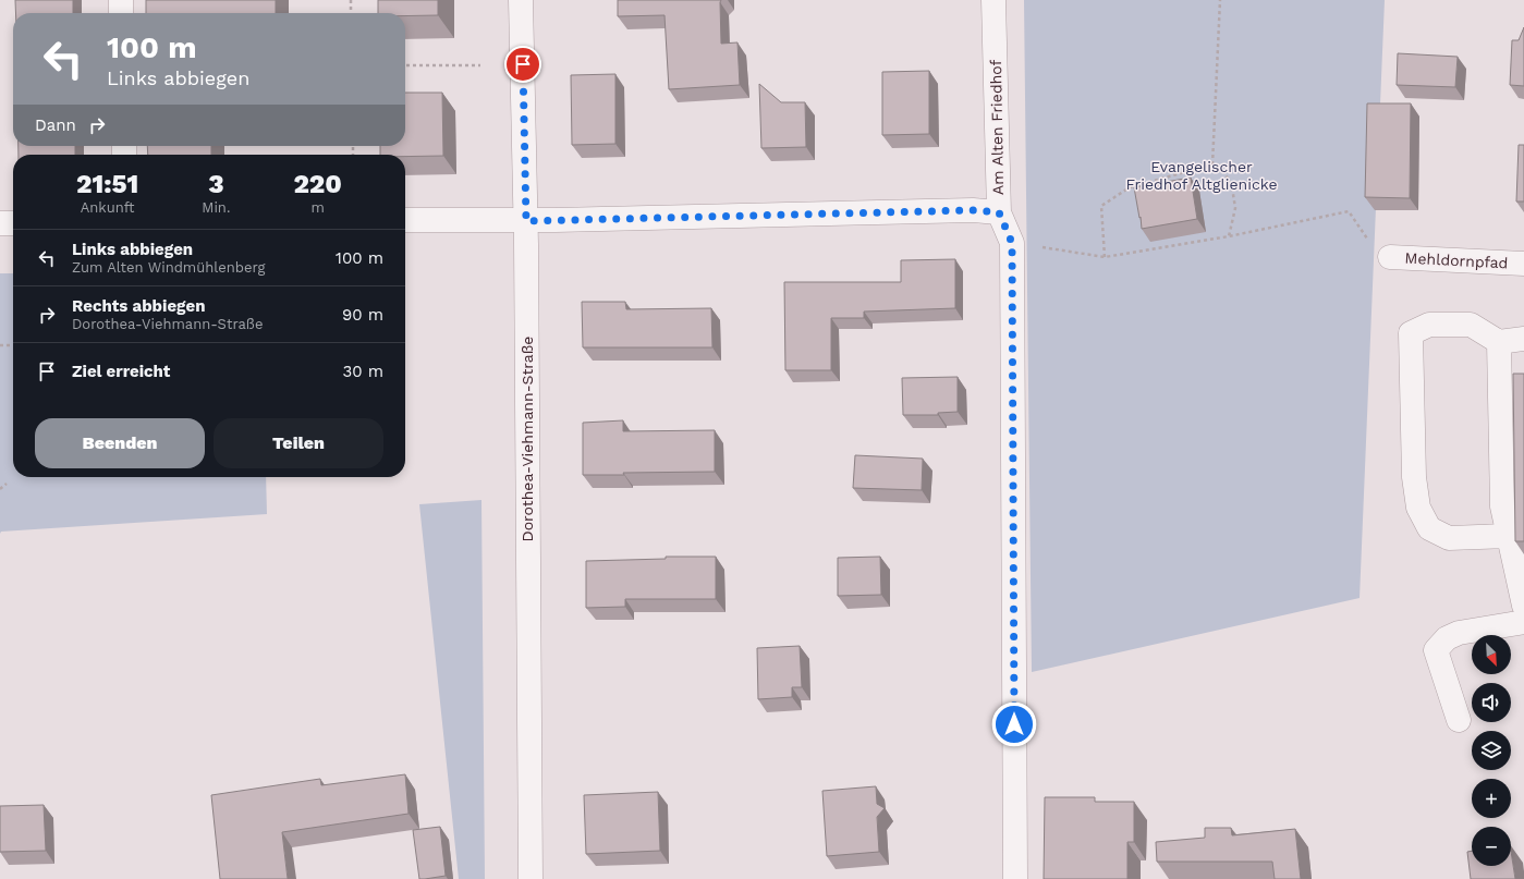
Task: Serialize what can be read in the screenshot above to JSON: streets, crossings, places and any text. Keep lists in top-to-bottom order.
{
  "streets": {
    "street": ["Am Alten Friedhof", "Mehldornpfad", "Dorothea-Viehmann-Straße"]
  },
  "parks": ["Evangelischer Friedhof Altglienicke"],
  "north": "bottom right",
  "page": {
    "turn": ["100 m", "Links abbiegen"],
    "then": "Dann",
    "eta": [
      "21:51",
      "Ankunft",
      "3",
      "Min.",
      "220",
      "m"
    ],
    "list": [
      {
        "name": "Links abbiegen",
        "note": "Zum Alten Windmühlenberg",
        "value": "100 m"
      },
      {
        "name": "Rechts abbiegen",
        "note": "Dorothea-Viehmann-Straße",
        "value": "90 m"
      },
      {
        "name": "Ziel erreicht",
        "value": "30 m"
      }
    ],
    "buttons": ["Beenden", "Teilen"],
    "map_buttons": ["+", "−"]
  }
}
